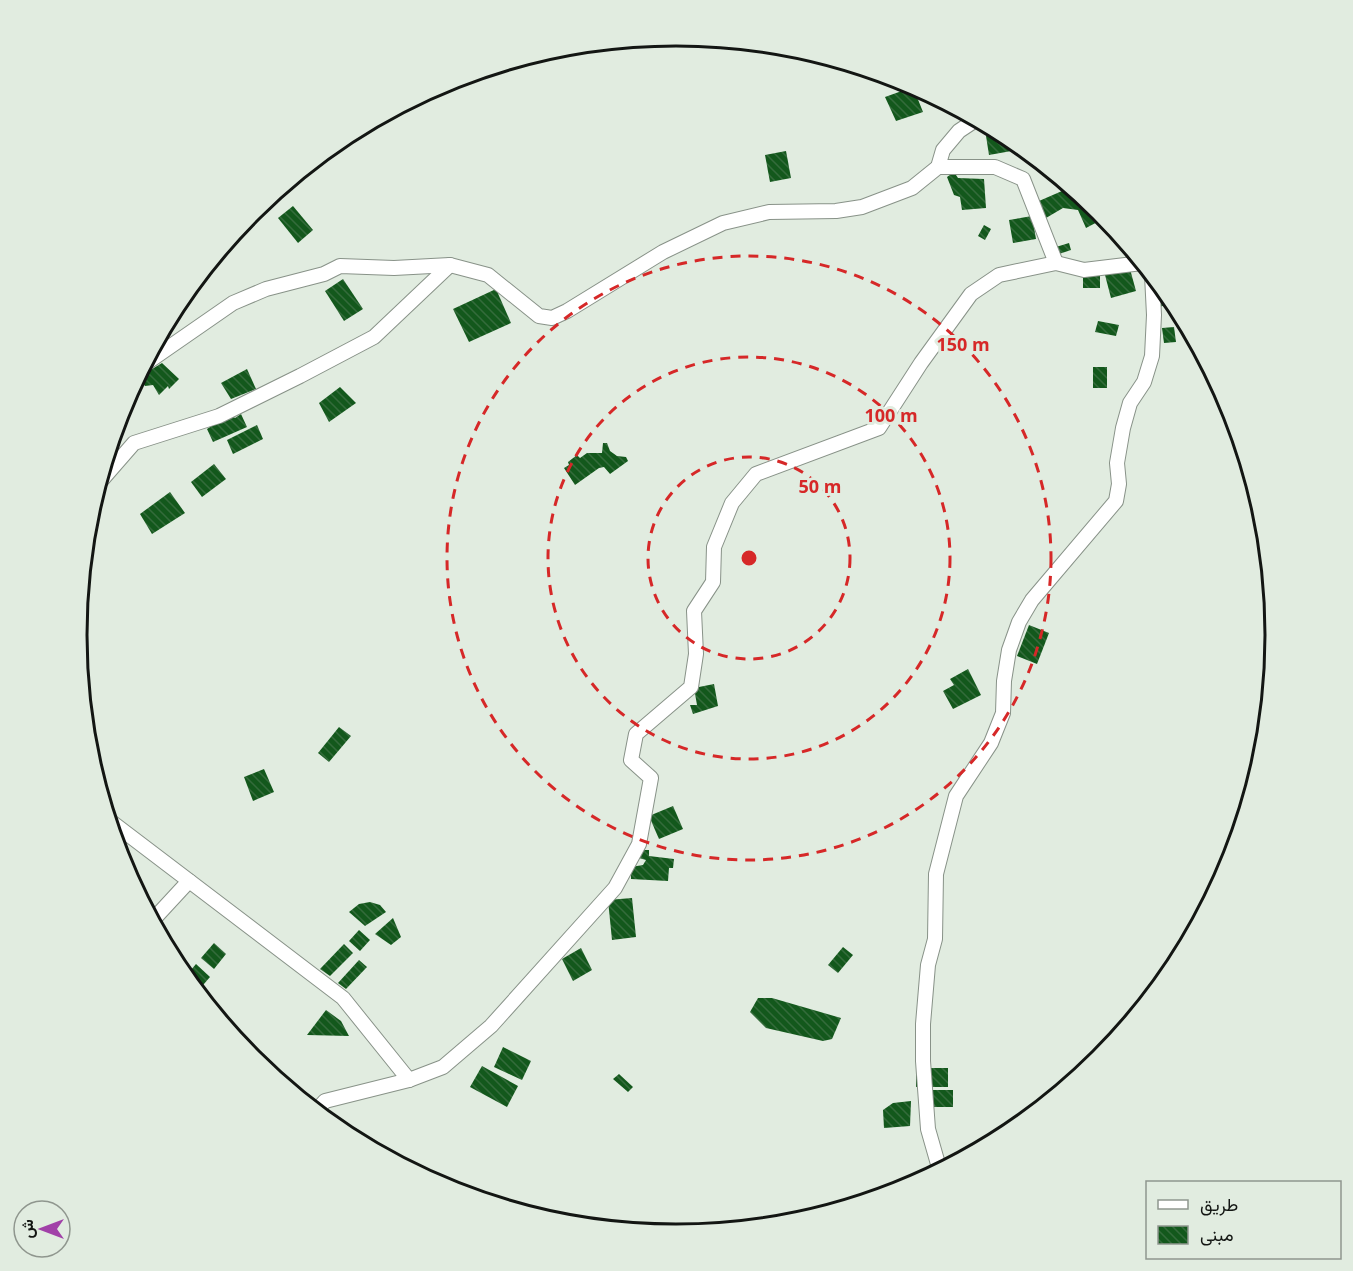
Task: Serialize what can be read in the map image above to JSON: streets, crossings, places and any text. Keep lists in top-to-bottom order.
{
  "legend": ["طريق", "مبنى"],
  "north": "left",
  "rings": ["150 m", "100 m", "50 m"]
}
